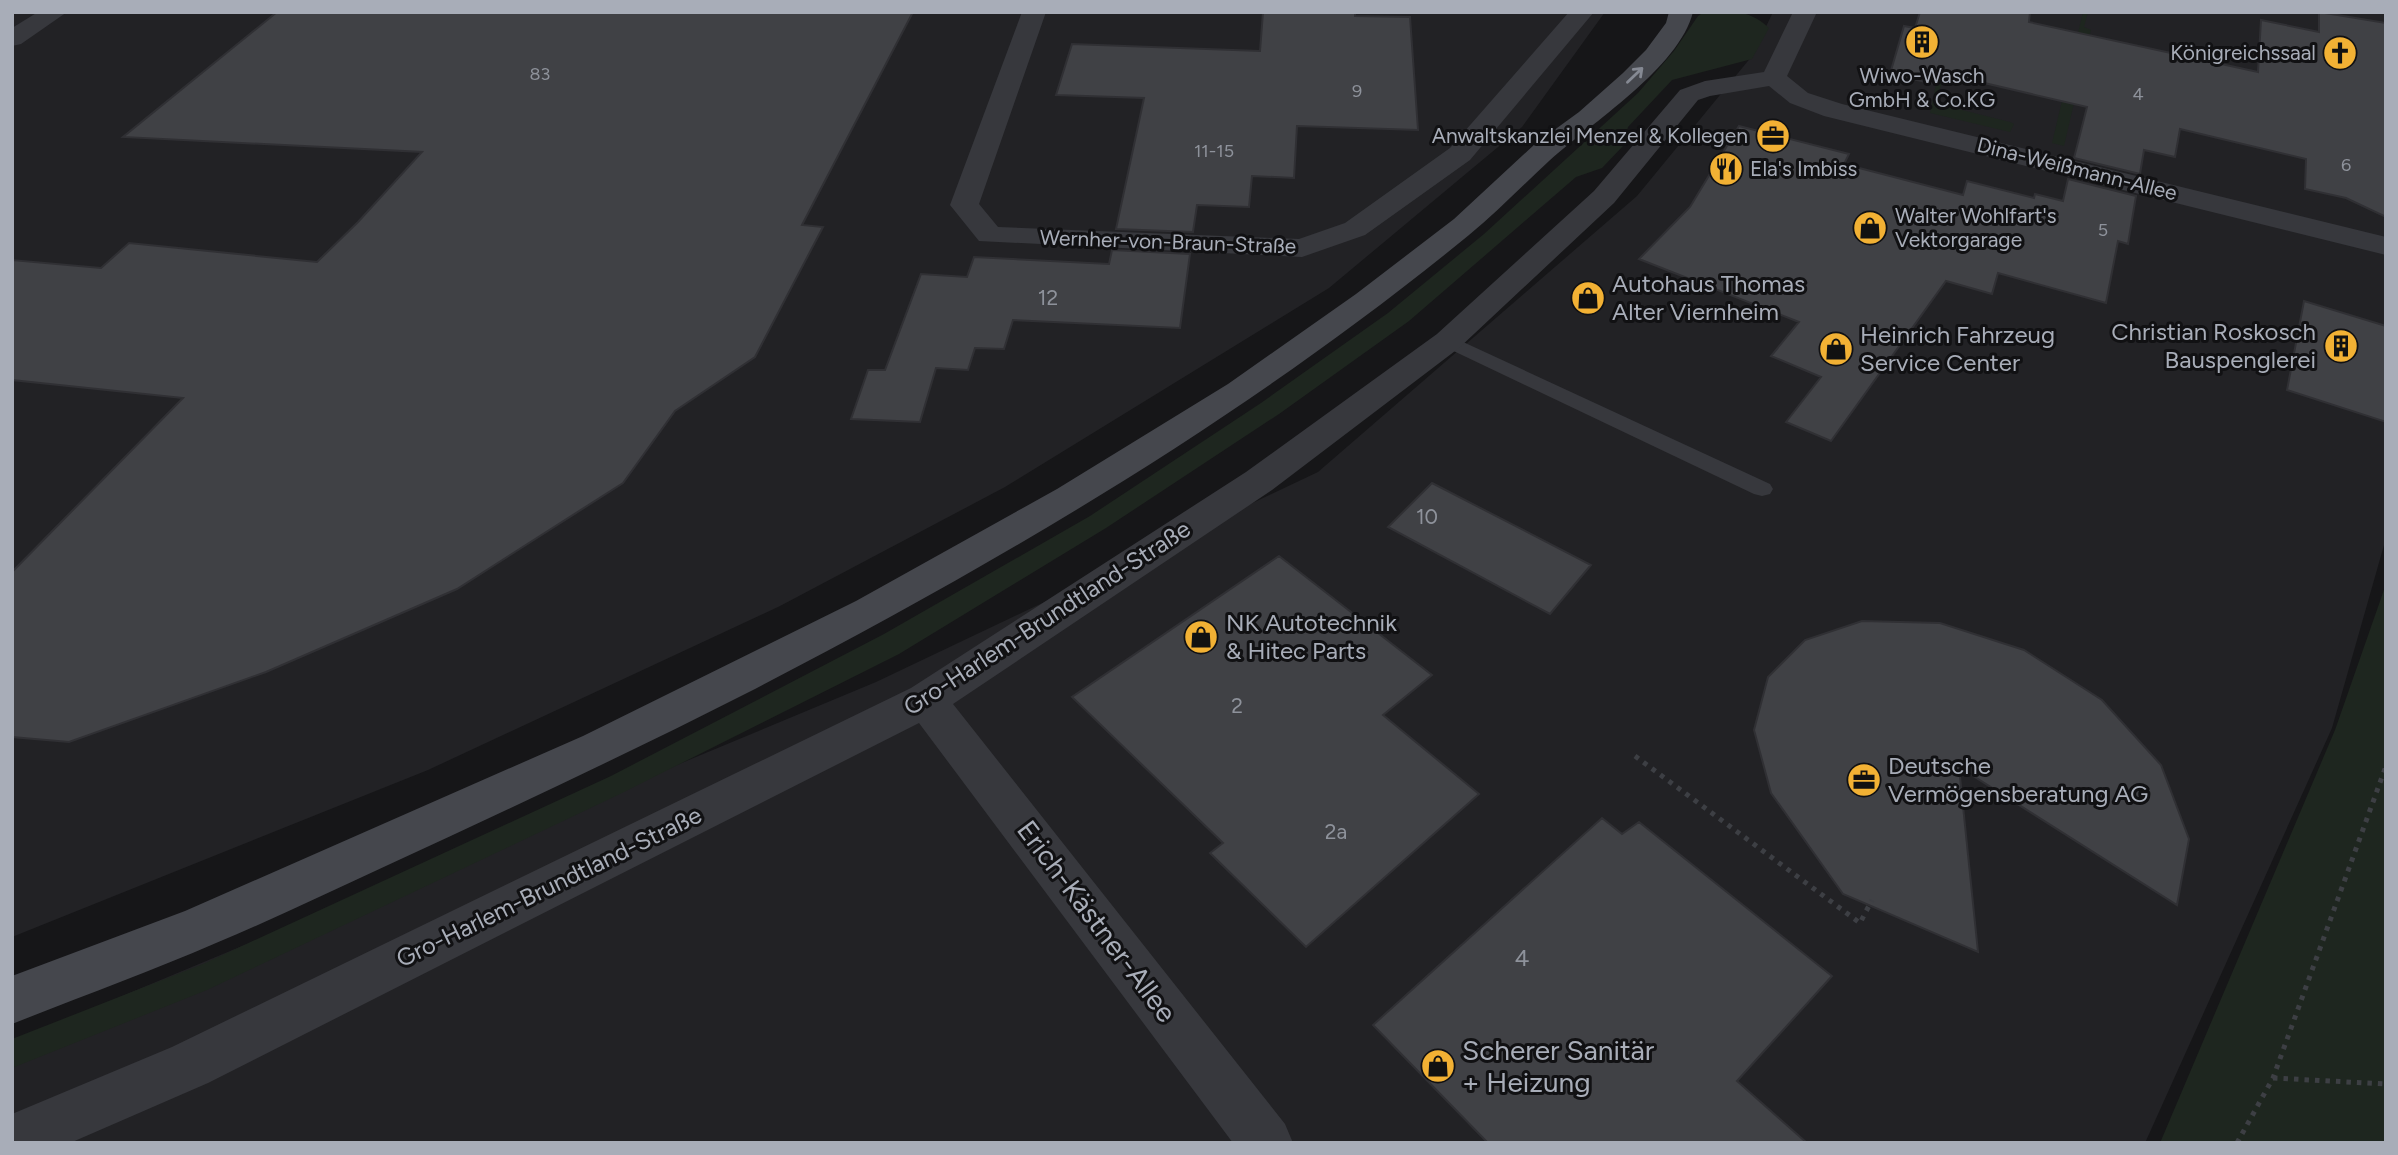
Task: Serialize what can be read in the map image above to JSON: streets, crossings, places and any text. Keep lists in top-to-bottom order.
{
  "streets": {
    "street": [
      "Dina-Weißmann-Allee",
      "Wernher-von-Braun-Straße",
      "Gro-Harlem-Brundtland-Straße",
      "Erich-Kästner-Allee"
    ]
  },
  "crossings": [
    ["Dina-Weißmann-Allee", "Gro-Harlem-Brundtland-Straße"],
    ["Gro-Harlem-Brundtland-Straße", "Erich-Kästner-Allee"]
  ],
  "places": {
    "building": ["Wiwo-Wasch GmbH & Co.KG", "Christian Roskosch Bauspenglerei"],
    "church": ["Königreichssaal"],
    "office": ["Anwaltskanzlei Menzel & Kollegen", "Deutsche Vermögensberatung AG"],
    "restaurant": ["Ela's Imbiss"],
    "shop": [
      "Walter Wohlfart's Vektorgarage",
      "Autohaus Thomas Alter Viernheim",
      "Heinrich Fahrzeug Service Center",
      "NK Autotechnik & Hitec Parts",
      "Scherer Sanitär + Heizung"
    ]
  },
  "house_numbers": [
    "83",
    "9",
    "4",
    "11-15",
    "6",
    "5",
    "12",
    "10",
    "2",
    "2a",
    "4"
  ]
}
